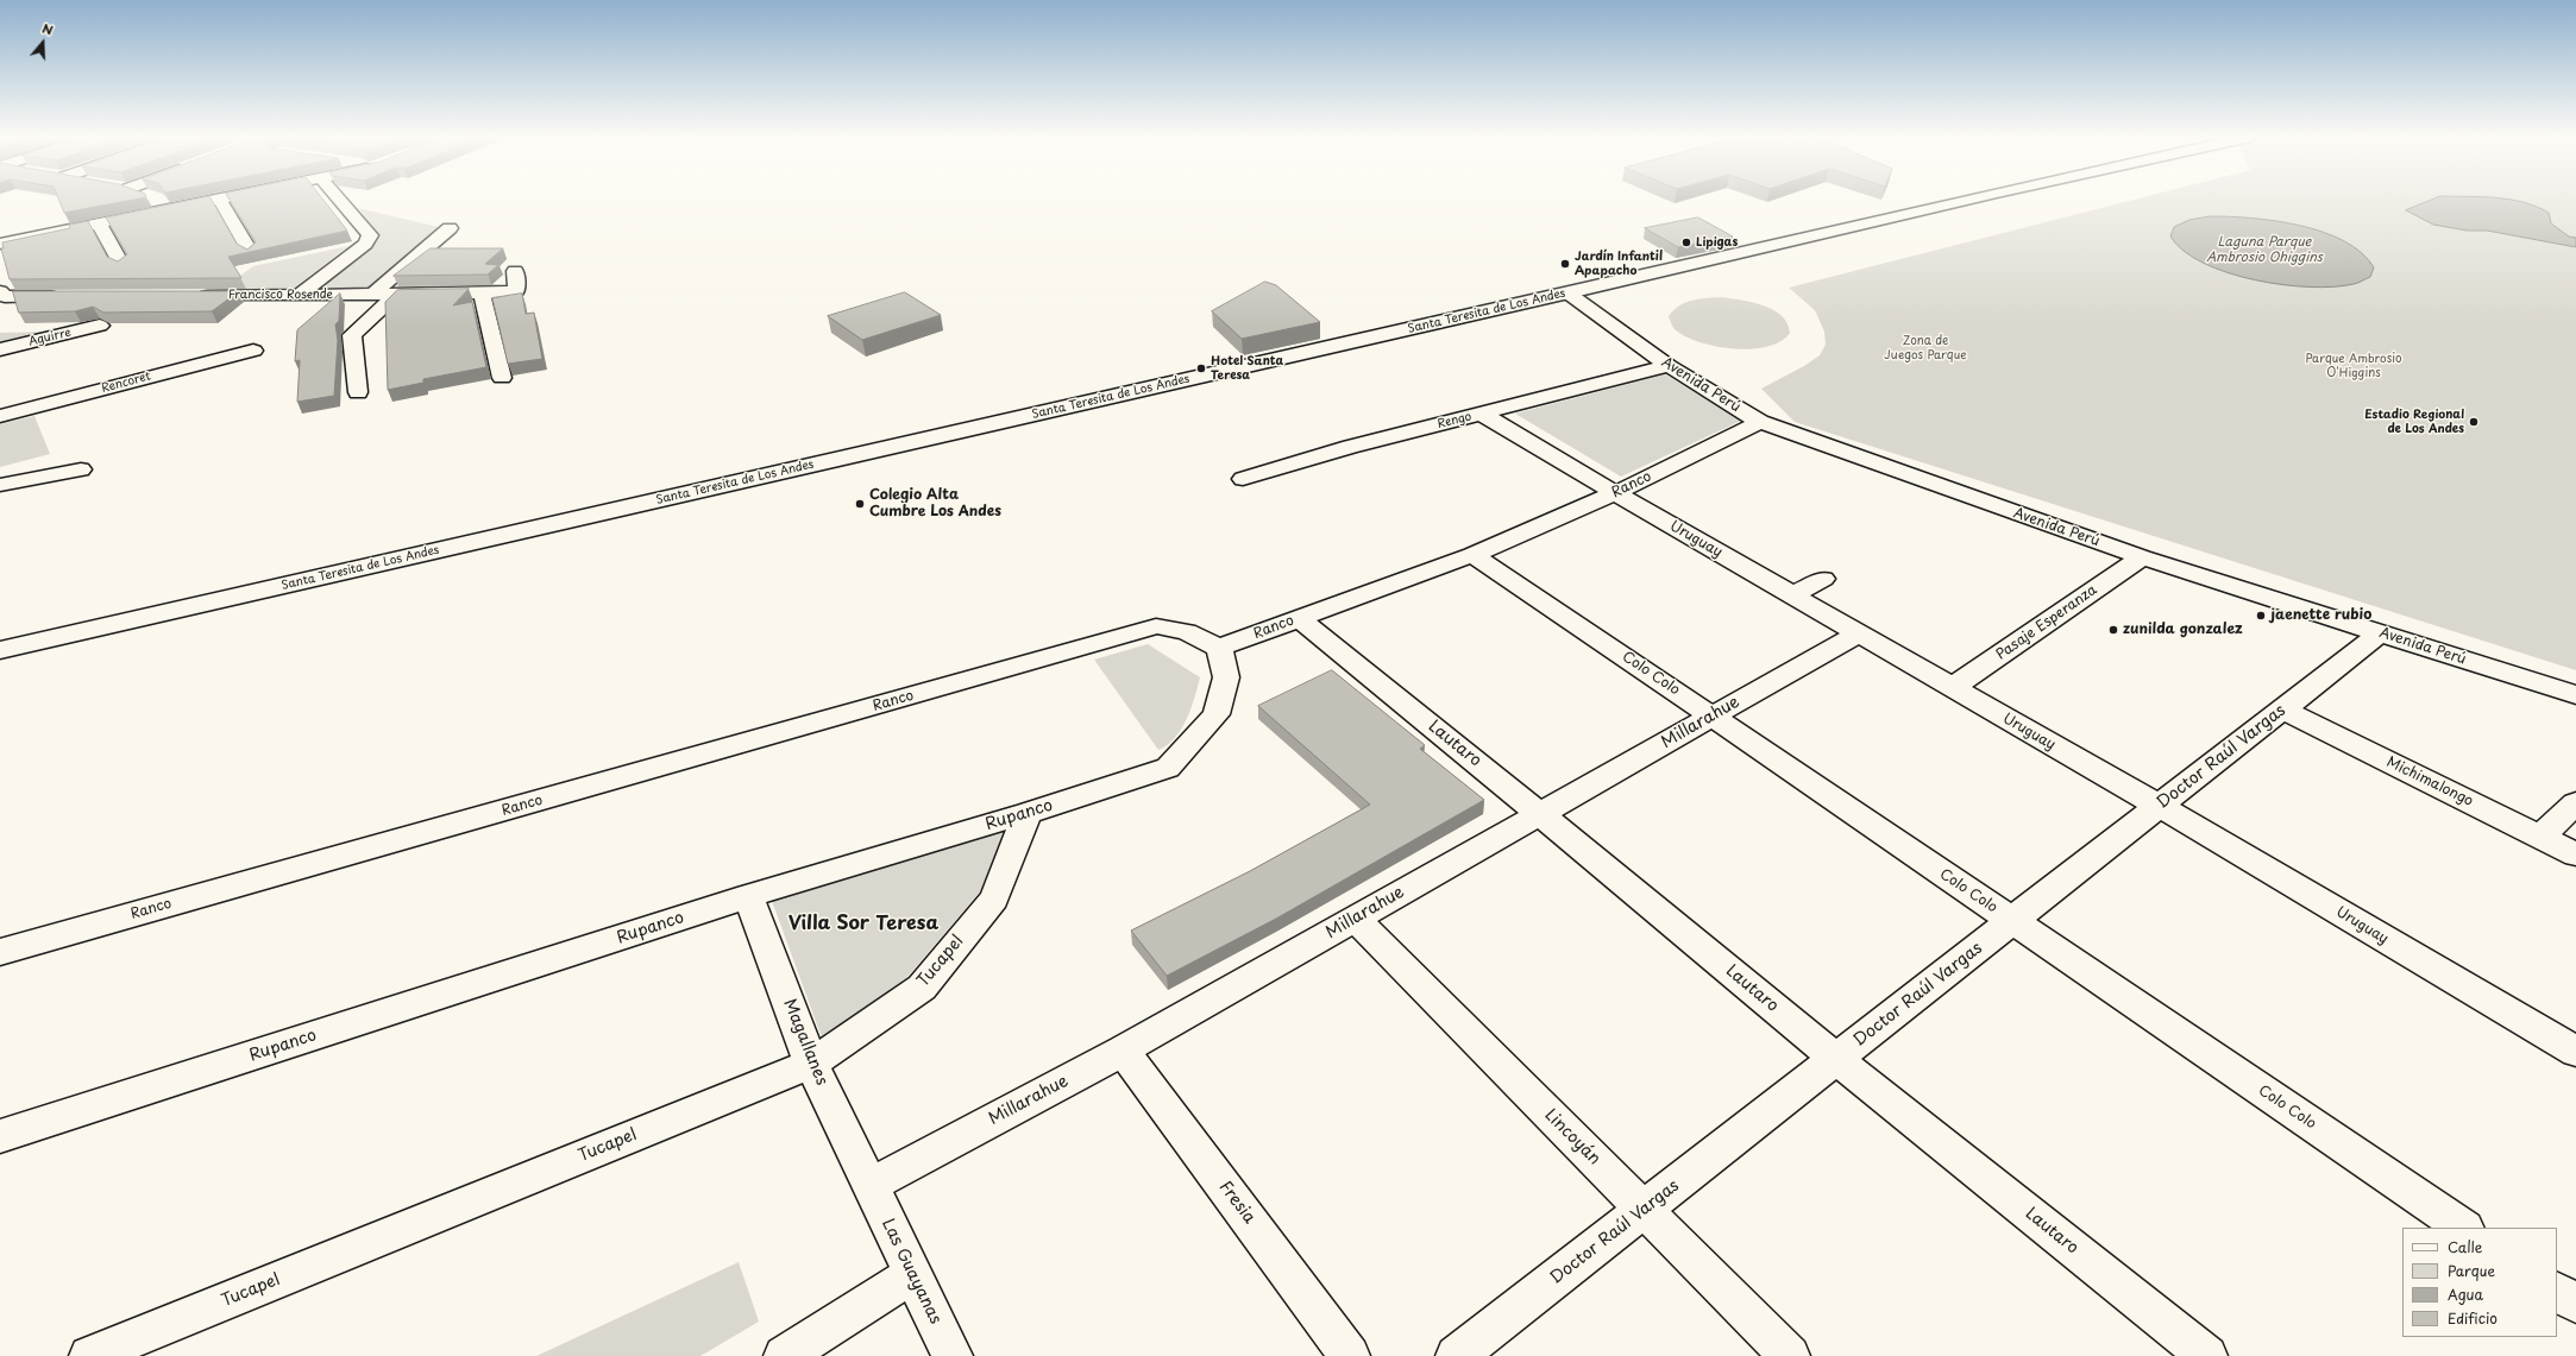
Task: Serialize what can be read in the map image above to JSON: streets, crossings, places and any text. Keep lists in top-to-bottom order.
{
  "streets": {
    "street": [
      "Francisco Rosende",
      "Santa Teresita de Los Andes",
      "Aguirre",
      "Rencoret",
      "Avenida Perú",
      "Rengo",
      "Ranco",
      "Uruguay",
      "Pasaje Esperanza",
      "Colo Colo",
      "Millarahue",
      "Lautaro",
      "Doctor Raúl Vargas",
      "Michimalongo",
      "Rupanco",
      "Tucapel",
      "Magallanes",
      "Lincoyán",
      "Fresia",
      "Las Guayanas"
    ]
  },
  "crossings": [
    ["Santa Teresita de Los Andes", "Avenida Perú"],
    ["Avenida Perú", "Rengo"],
    ["Avenida Perú", "Ranco"],
    ["Avenida Perú", "Pasaje Esperanza"],
    ["Avenida Perú", "Doctor Raúl Vargas"],
    ["Rengo", "Uruguay"],
    ["Ranco", "Uruguay"],
    ["Ranco", "Colo Colo"],
    ["Ranco", "Lautaro"],
    ["Ranco", "Rupanco"],
    ["Uruguay", "Pasaje Esperanza"],
    ["Uruguay", "Millarahue"],
    ["Uruguay", "Doctor Raúl Vargas"],
    ["Colo Colo", "Millarahue"],
    ["Colo Colo", "Doctor Raúl Vargas"],
    ["Millarahue", "Lautaro"],
    ["Millarahue", "Magallanes"],
    ["Millarahue", "Lincoyán"],
    ["Millarahue", "Fresia"],
    ["Millarahue", "Las Guayanas"],
    ["Lautaro", "Doctor Raúl Vargas"],
    ["Doctor Raúl Vargas", "Michimalongo"],
    ["Doctor Raúl Vargas", "Lincoyán"],
    ["Rupanco", "Tucapel"],
    ["Rupanco", "Magallanes"],
    ["Tucapel", "Magallanes"],
    ["Magallanes", "Las Guayanas"]
  ],
  "districts": ["Villa Sor Teresa"],
  "water": ["Laguna Parque Ambrosio Ohiggins"],
  "parks": ["Zona de Juegos Parque", "Parque Ambrosio O'Higgins"],
  "places": [
    "Lipigas",
    "Jardín Infantil Apapacho",
    "Hotel Santa Teresa",
    "Estadio Regional de Los Andes",
    "Colegio Alta Cumbre Los Andes",
    "jaenette rubio",
    "zunilda gonzalez"
  ],
  "legend": [
    "Calle",
    "Parque",
    "Agua",
    "Edificio"
  ],
  "north": "top"
}
